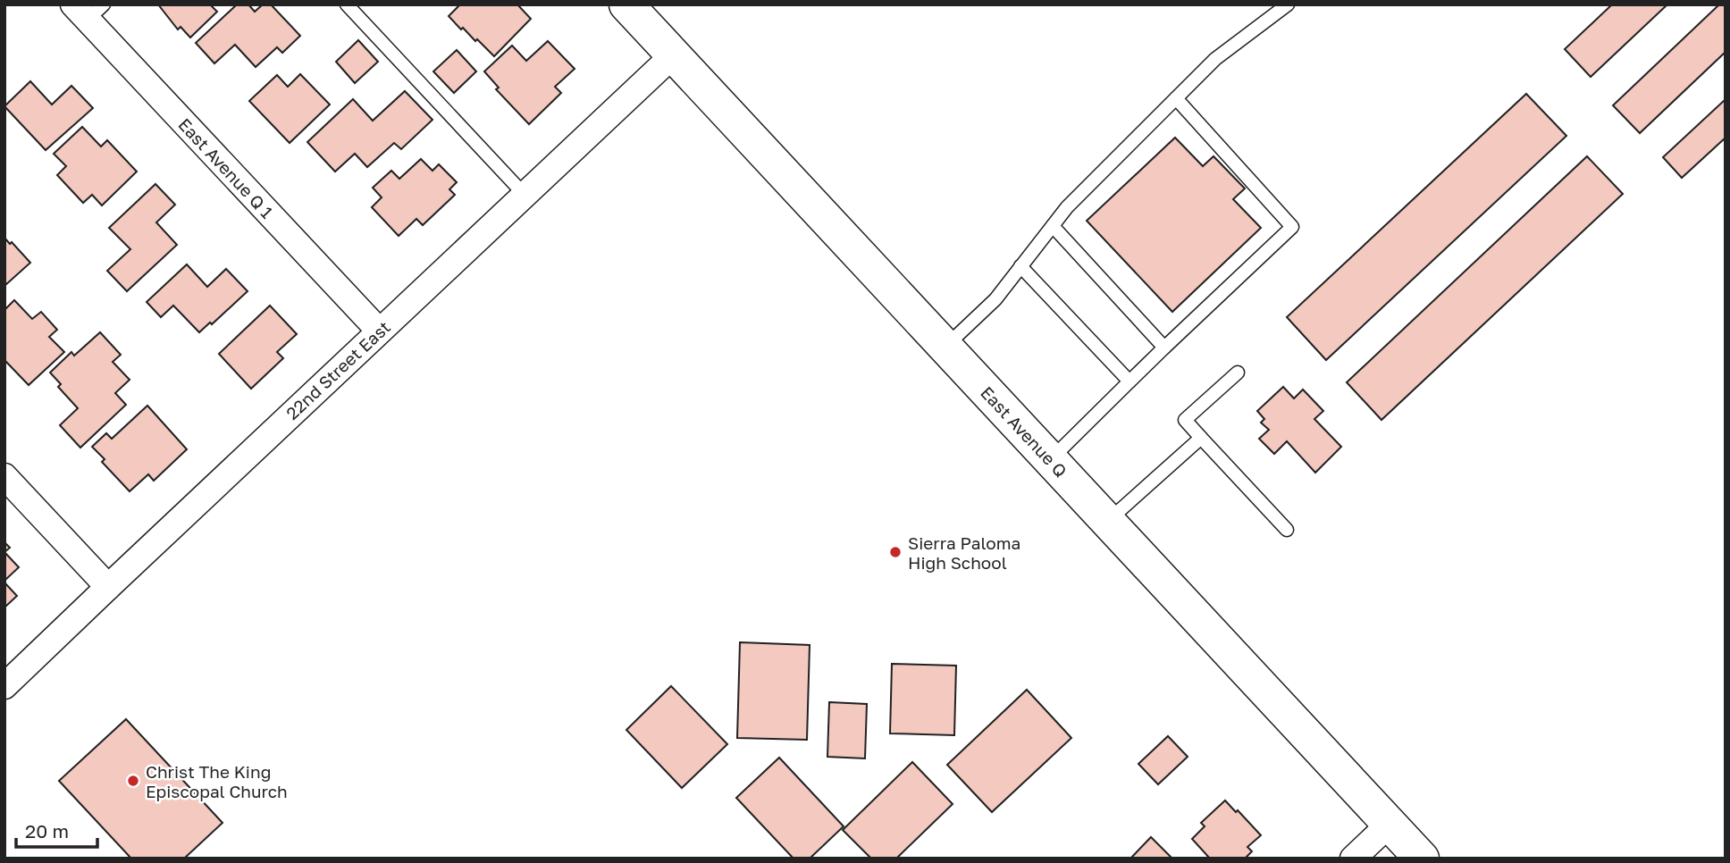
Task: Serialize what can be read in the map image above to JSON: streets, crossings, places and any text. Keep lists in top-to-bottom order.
{
  "streets": {
    "main road": ["East Avenue Q"],
    "street": ["East Avenue Q 1", "22nd Street East"]
  },
  "crossings": [
    ["East Avenue Q 1", "22nd Street East"],
    ["22nd Street East", "East Avenue Q"]
  ],
  "places": ["Sierra Paloma High School", "Christ The King Episcopal Church"],
  "scale_bar": "20 m"
}
